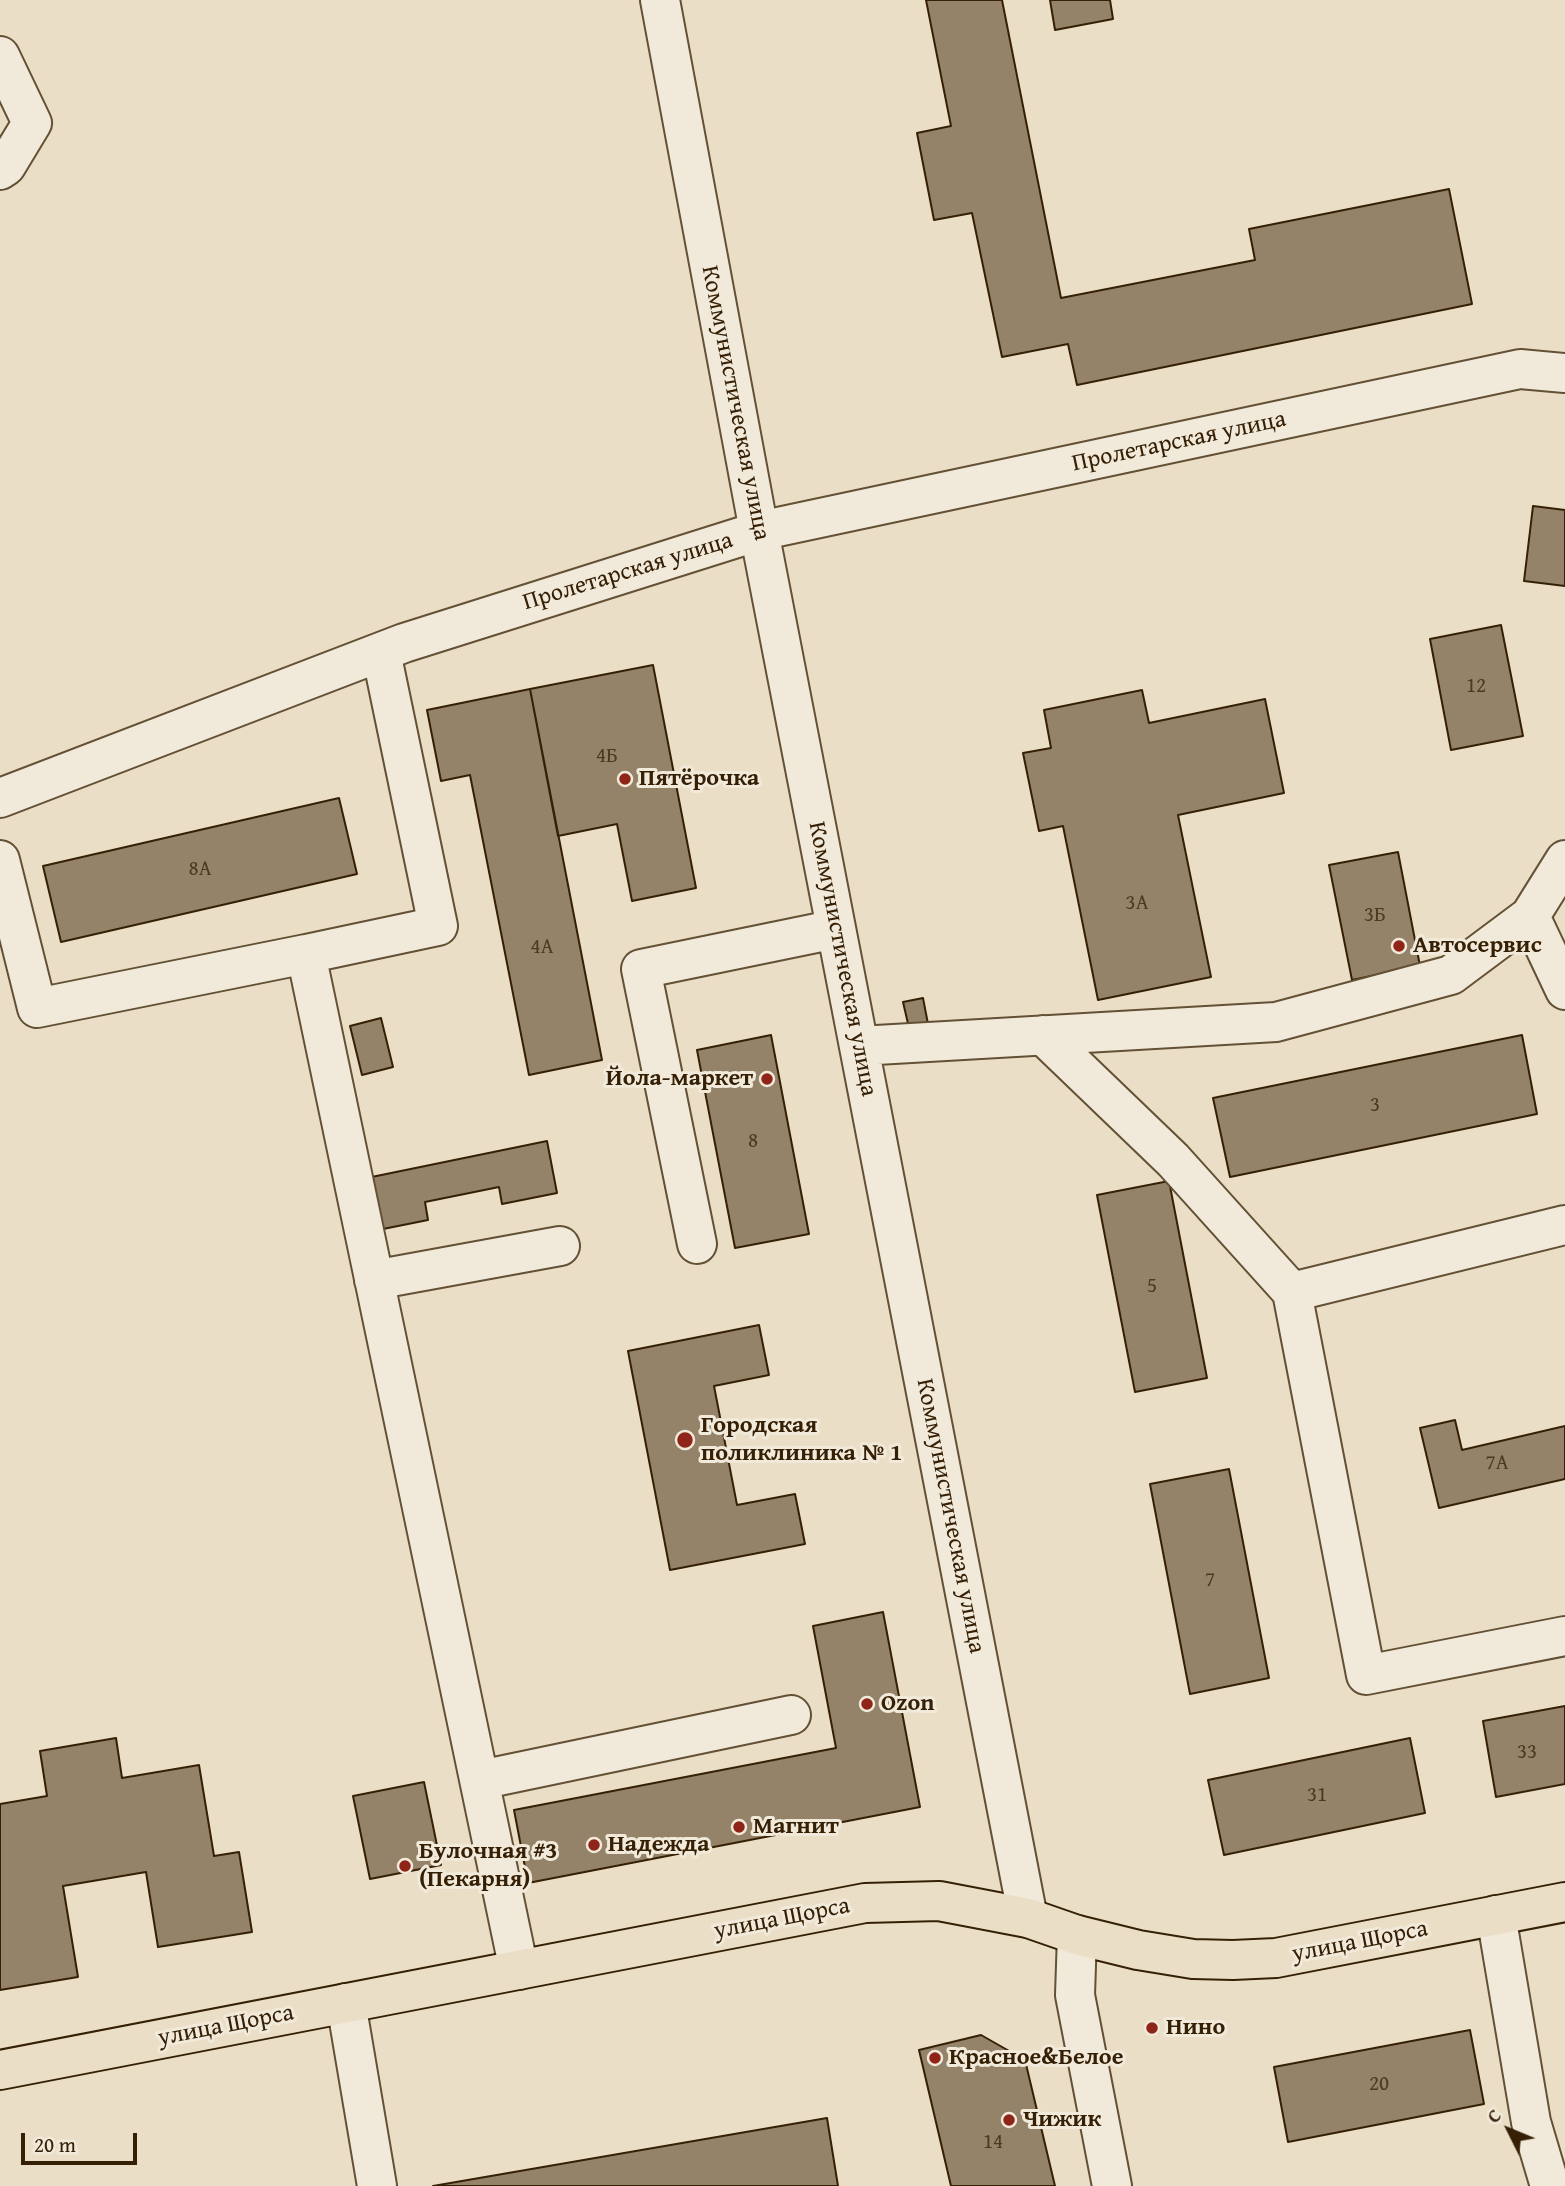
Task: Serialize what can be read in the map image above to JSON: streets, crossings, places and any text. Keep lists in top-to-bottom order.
{
  "streets": {
    "main road": ["улица Щорса"],
    "street": ["Коммунистическая улица", "Пролетарская улица"]
  },
  "crossings": [
    ["Коммунистическая улица", "Пролетарская улица"],
    ["Коммунистическая улица", "улица Щорса"]
  ],
  "places": [
    "Пятёрочка",
    "Автосервис",
    "Йола-маркет",
    "Городская поликлиника № 1",
    "Ozon",
    "Магнит",
    "Надежда",
    "Булочная #3 (Пекарня)",
    "Нино",
    "Красное&Белое",
    "Чижик"
  ],
  "house_numbers": [
    "12",
    "4Б",
    "8А",
    "3А",
    "3Б",
    "4А",
    "3",
    "8",
    "5",
    "7А",
    "7",
    "33",
    "31",
    "20",
    "14"
  ],
  "scale_bar": "20 m",
  "north": "top left"
}
